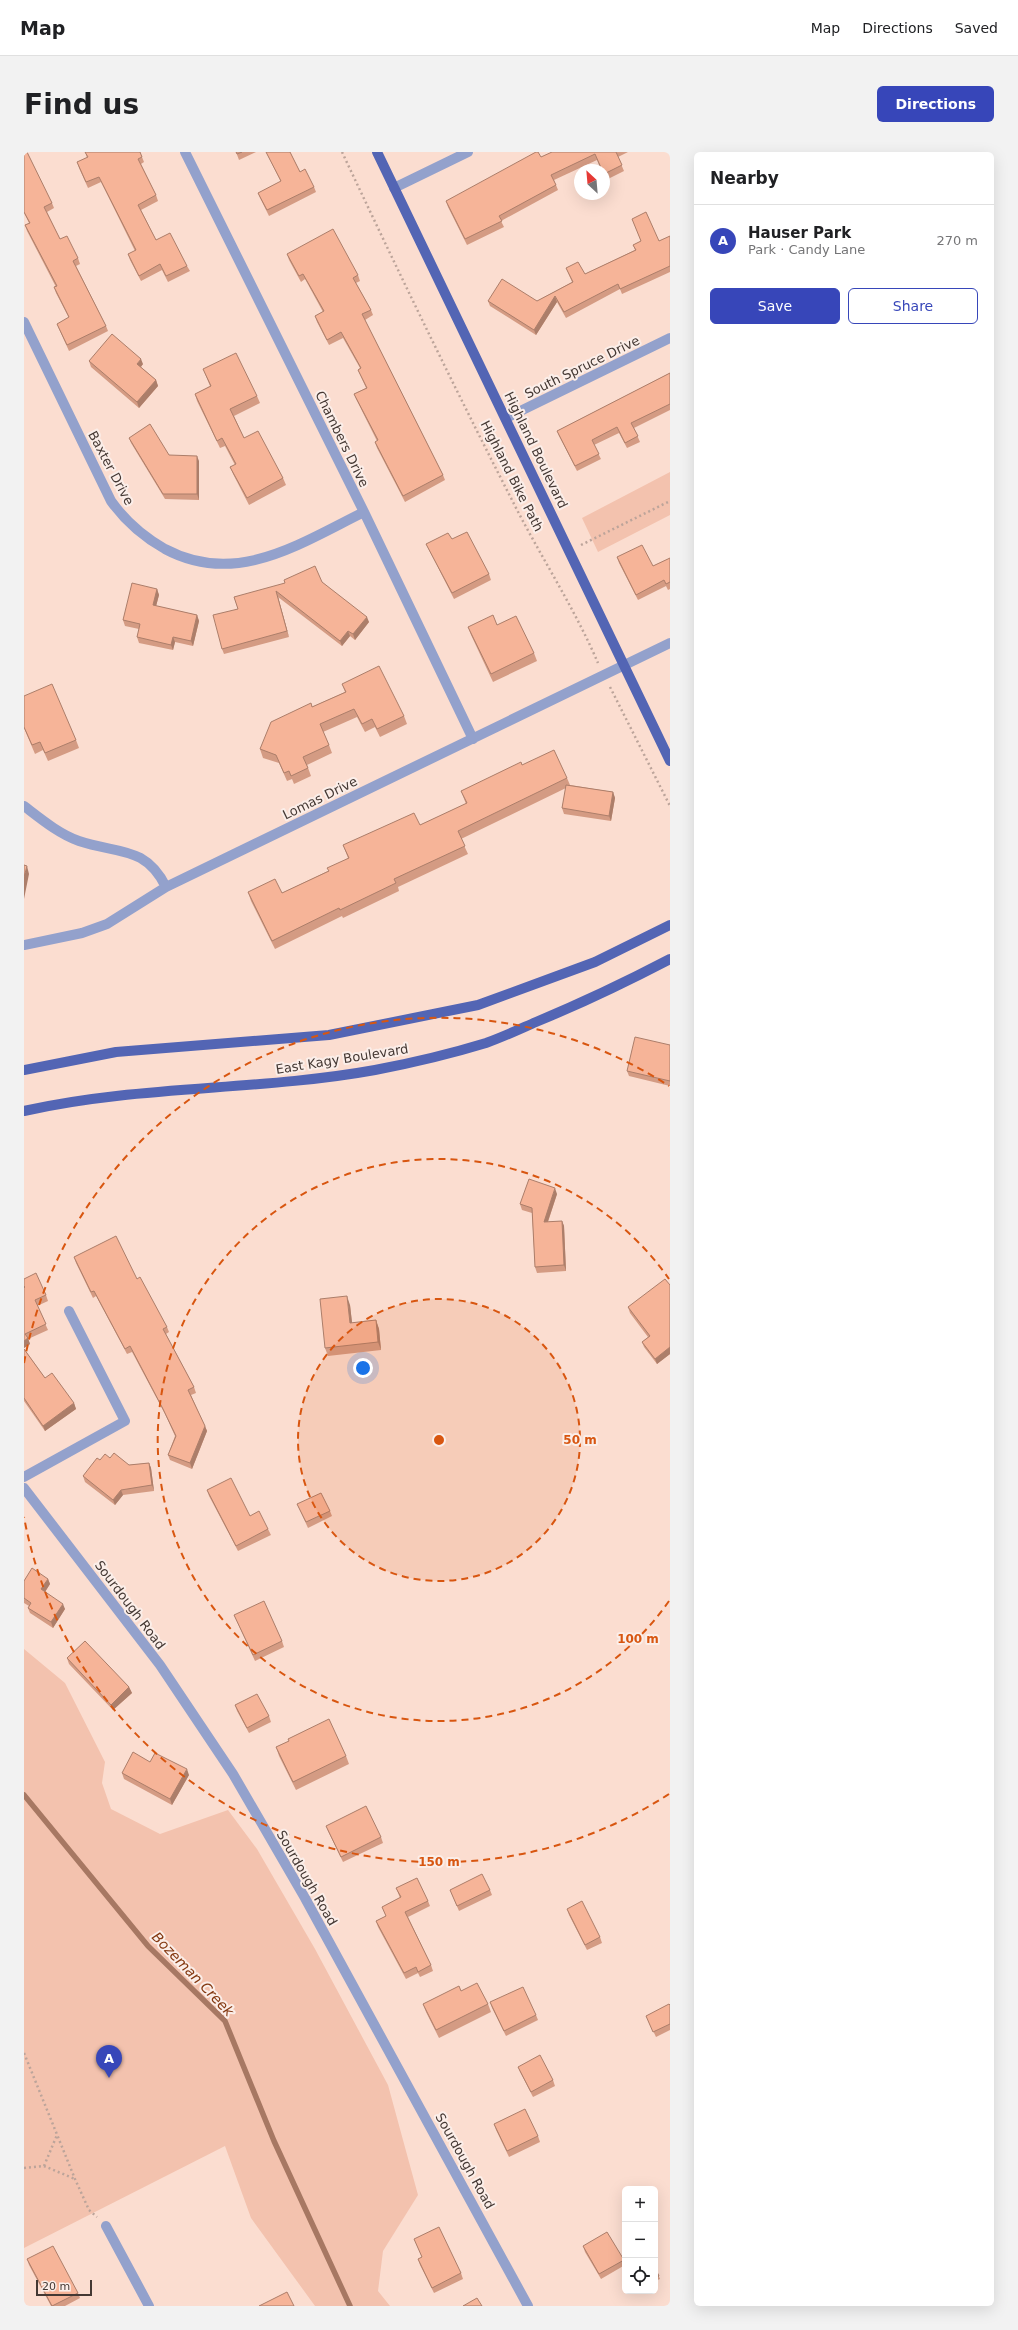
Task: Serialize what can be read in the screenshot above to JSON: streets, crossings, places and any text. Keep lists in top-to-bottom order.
{
  "streets": {
    "main road": ["Highland Boulevard", "East Kagy Boulevard"],
    "street": [
      "South Spruce Drive",
      "Chambers Drive",
      "Baxter Drive",
      "Lomas Drive",
      "Sourdough Road"
    ],
    "path": ["Highland Bike Path"]
  },
  "crossings": [
    ["South Spruce Drive", "Highland Boulevard"],
    ["Chambers Drive", "Baxter Drive"],
    ["Chambers Drive", "Lomas Drive"],
    ["Highland Boulevard", "Lomas Drive"],
    ["Highland Bike Path", "Lomas Drive"]
  ],
  "water": ["Bozeman Creek"],
  "scale_bar": "20 m",
  "north": "top left",
  "page": {
    "header": "Map",
    "nav": ["Map", "Directions", "Saved"],
    "buttons": [
      "Directions",
      ["Save", "Share"]
    ],
    "title": "Find us",
    "heading": "Nearby",
    "list": [
      {
        "mark": "A",
        "name": "Hauser Park",
        "note": "Park · Candy Lane",
        "value": "270 m"
      }
    ],
    "pins": "A",
    "map_buttons": ["+", "−"],
    "scale": "20 m"
  },
  "rings": ["50 m", "100 m", "150 m"]
}
